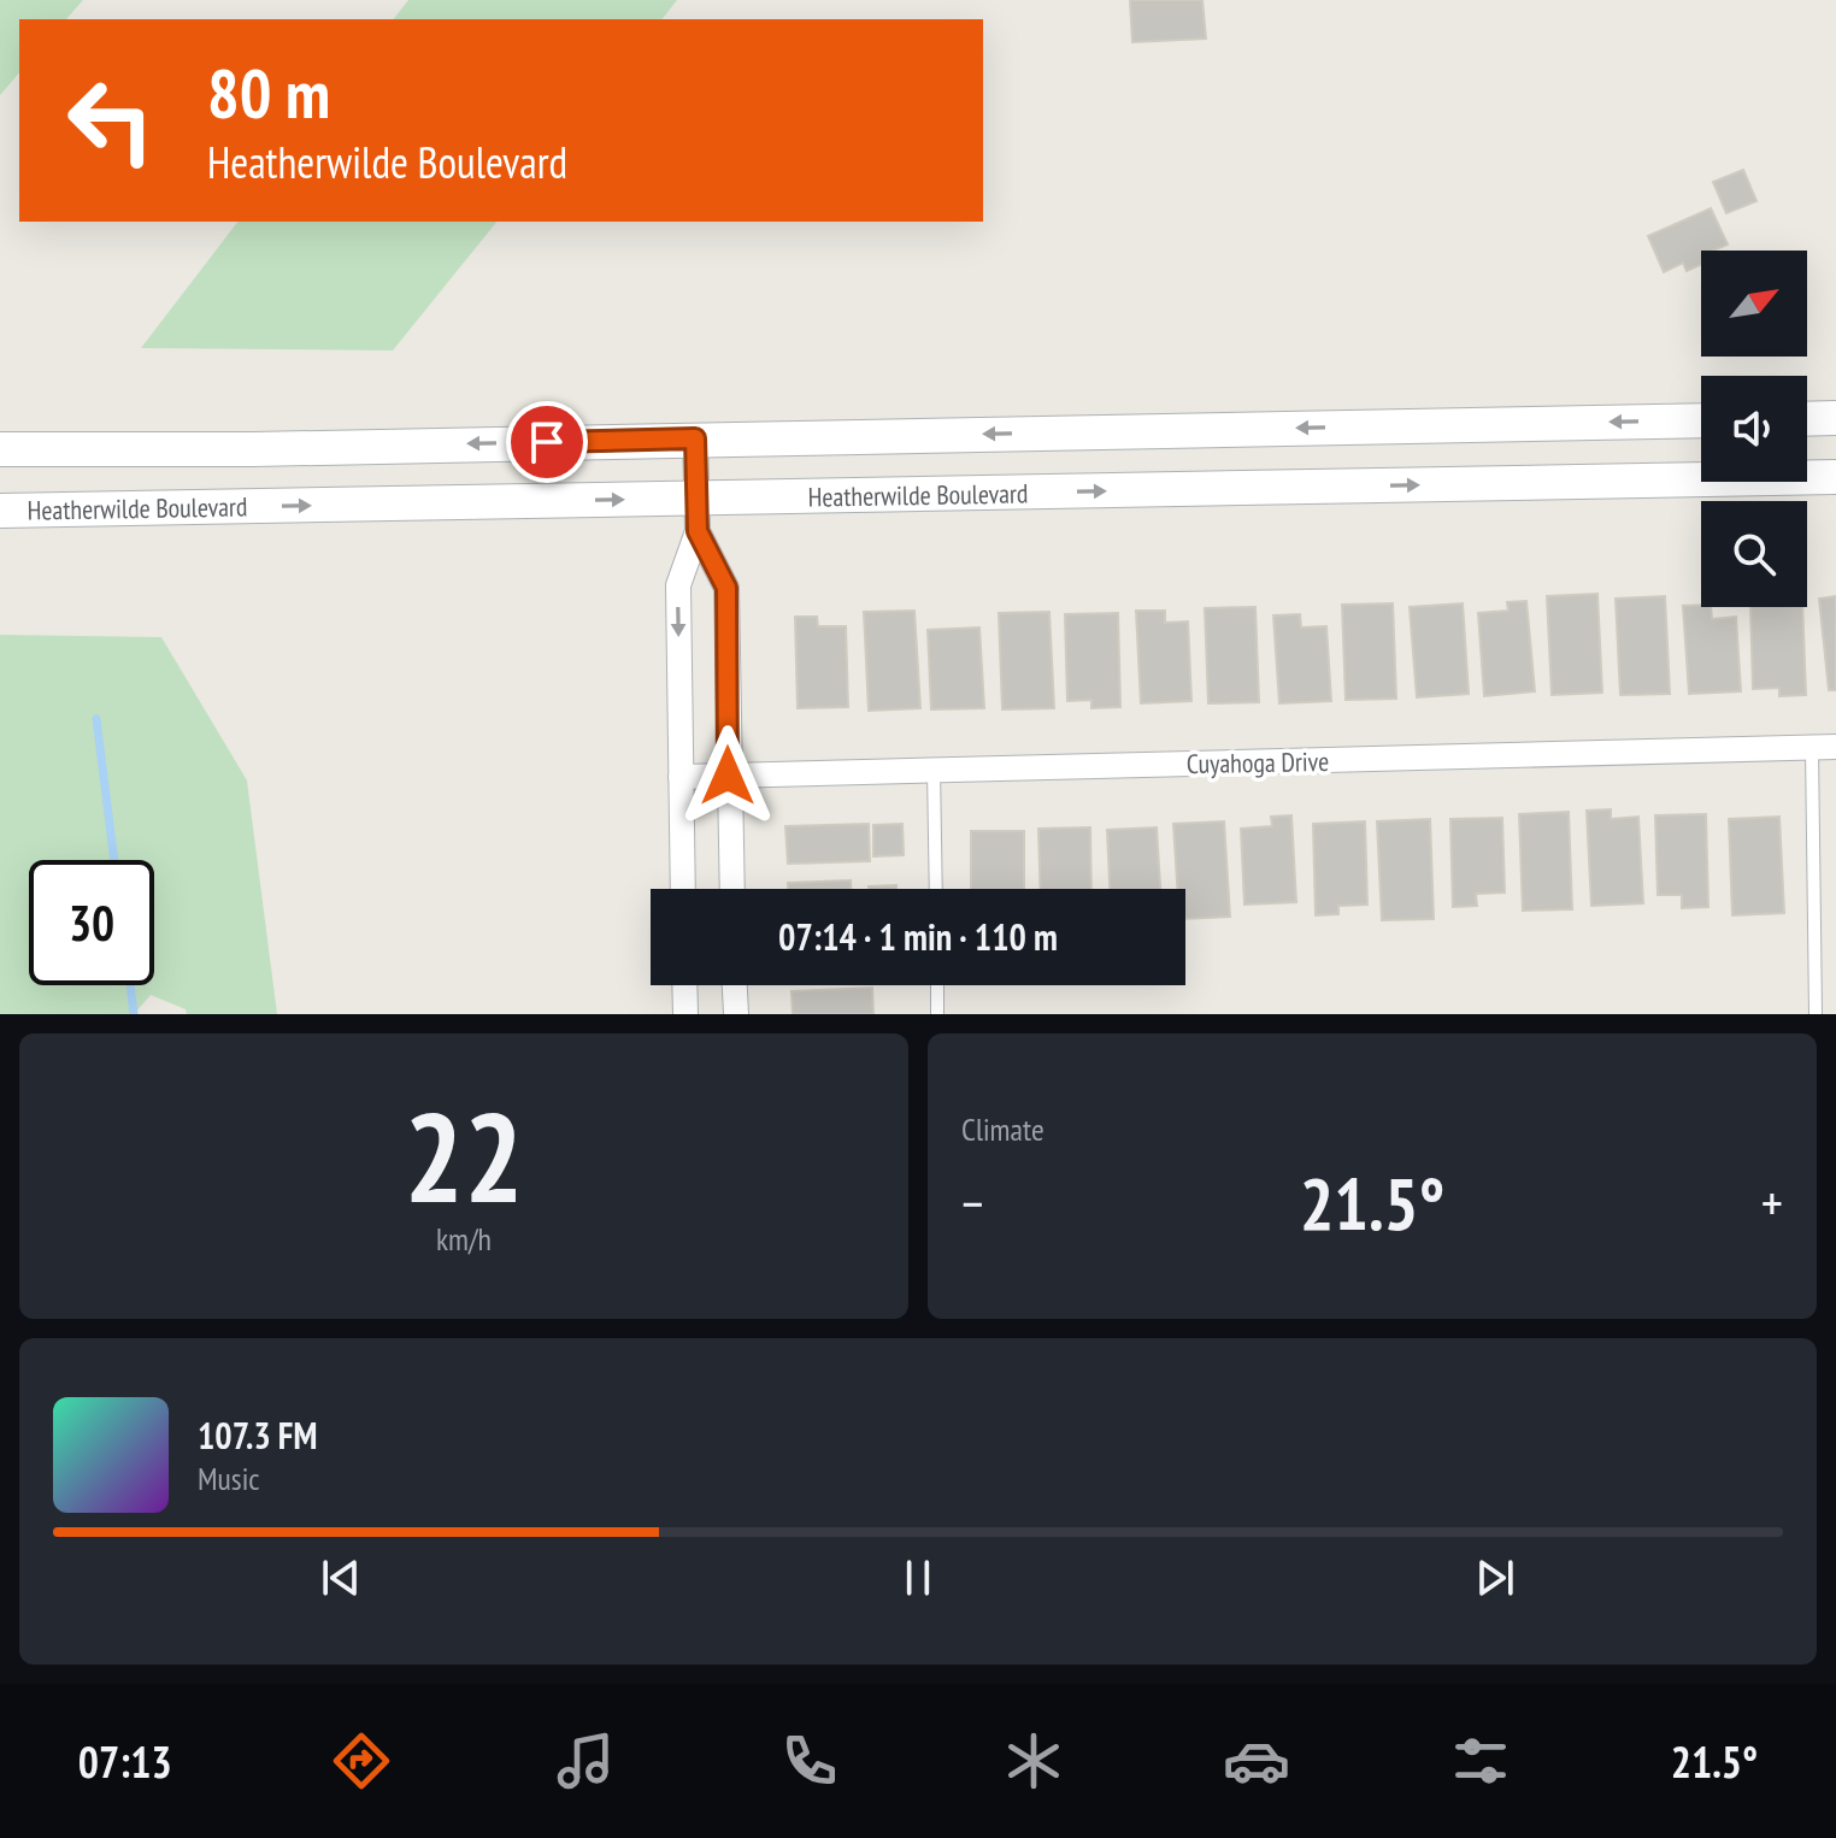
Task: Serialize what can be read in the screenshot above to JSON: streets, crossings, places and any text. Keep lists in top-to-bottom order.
{
  "streets": {
    "main road": ["Heatherwilde Boulevard"],
    "street": ["Cuyahoga Drive"]
  },
  "north": "top right",
  "page": {
    "turn": ["80 m", "Heatherwilde Boulevard"],
    "limit": "30",
    "trip": "07:14 · 1 min · 110 m",
    "tile": [
      ["22", "km/h"],
      "Climate"
    ],
    "heat": ["−", "21.5°", "+"],
    "song": ["107.3 FM", "Music"],
    "tabs": ["07:13", "21.5°"]
  }
}
